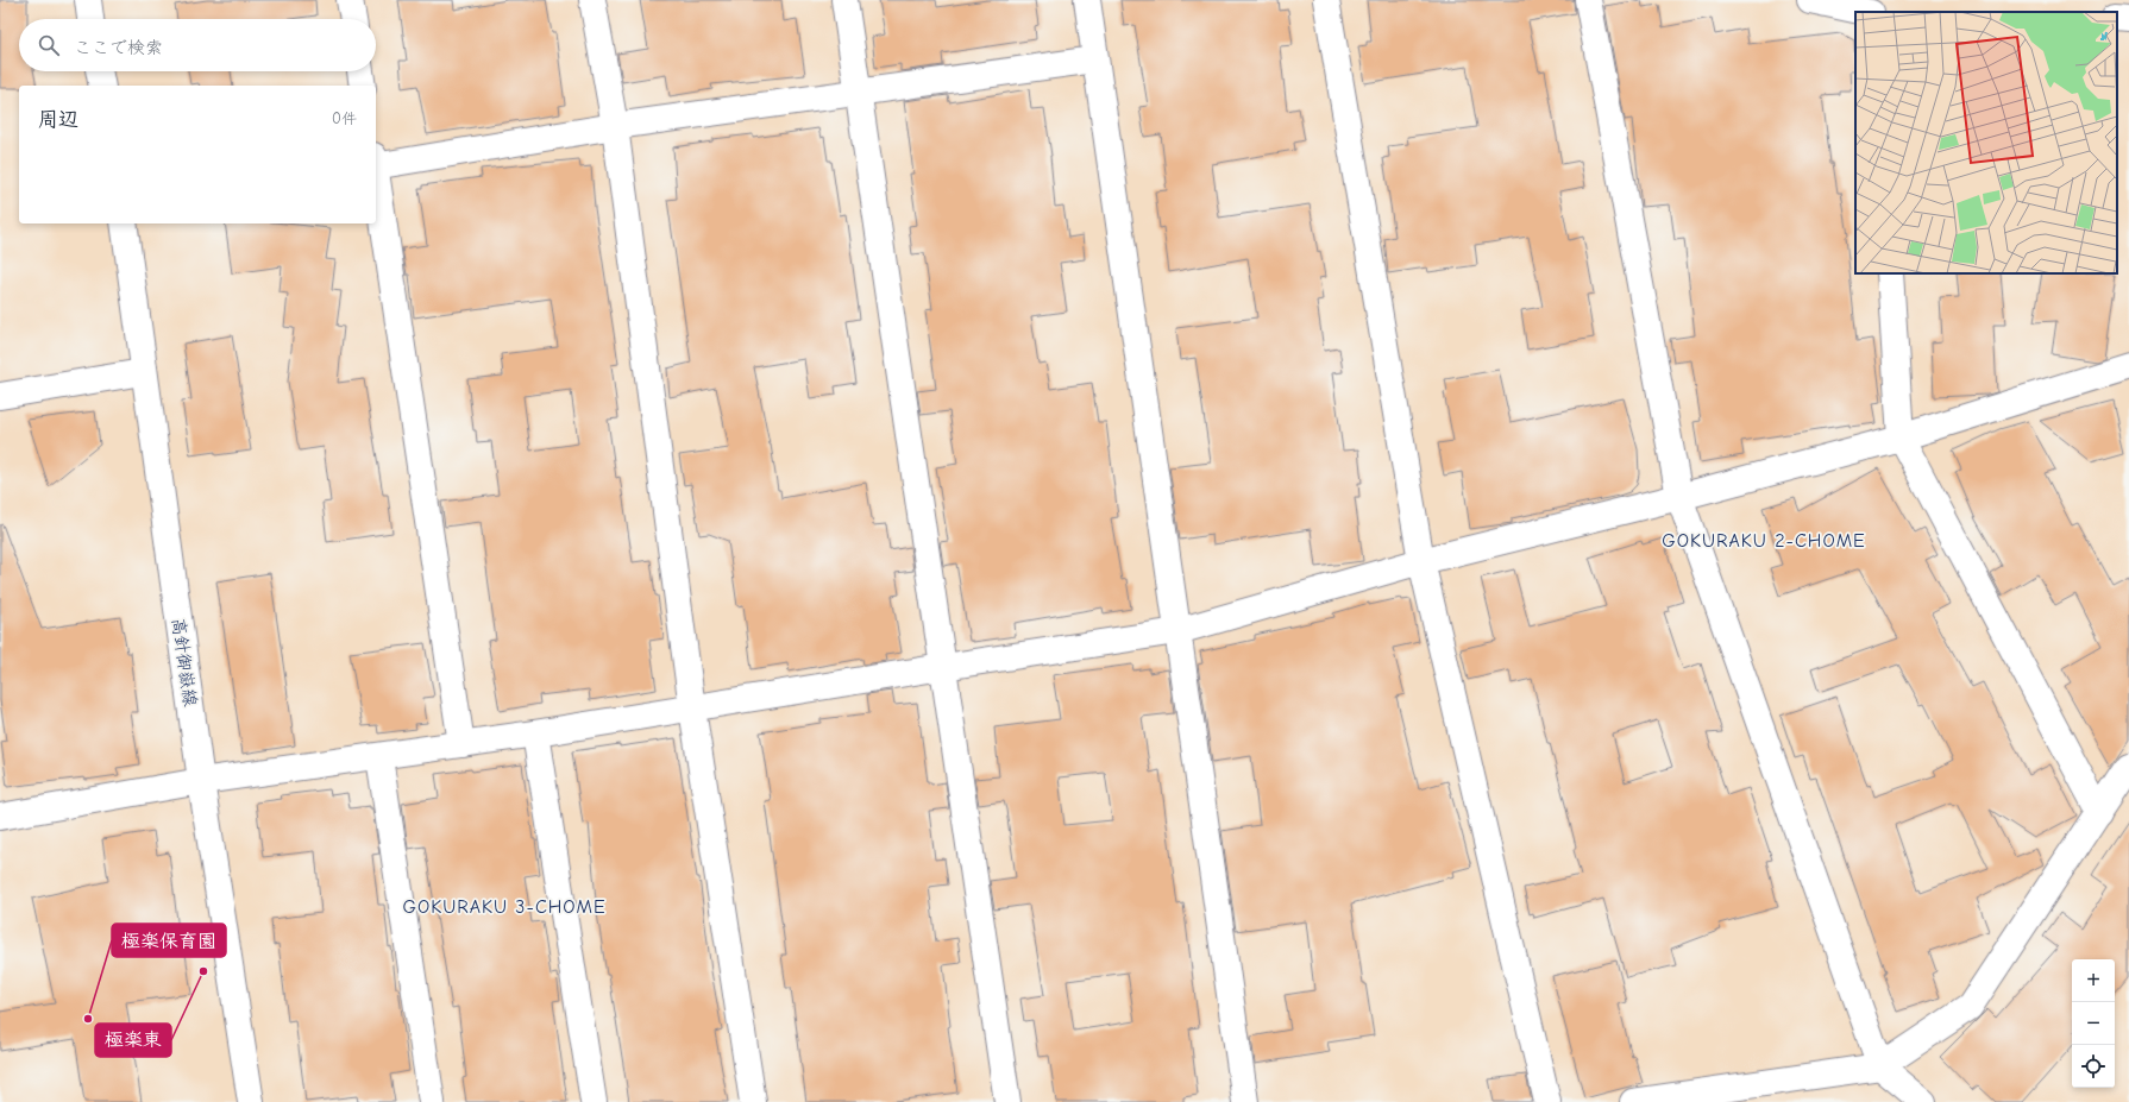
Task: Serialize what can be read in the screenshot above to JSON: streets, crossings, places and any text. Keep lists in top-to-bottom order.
{
  "streets": {
    "street": ["高針御嶽線"]
  },
  "districts": ["GOKURAKU 2-CHOME", "GOKURAKU 3-CHOME"],
  "places": ["極楽東", "極楽保育園"],
  "page": {
    "search": "ここで検索",
    "heading": ["周辺", "0件"],
    "map_buttons": ["+", "−"]
  }
}
